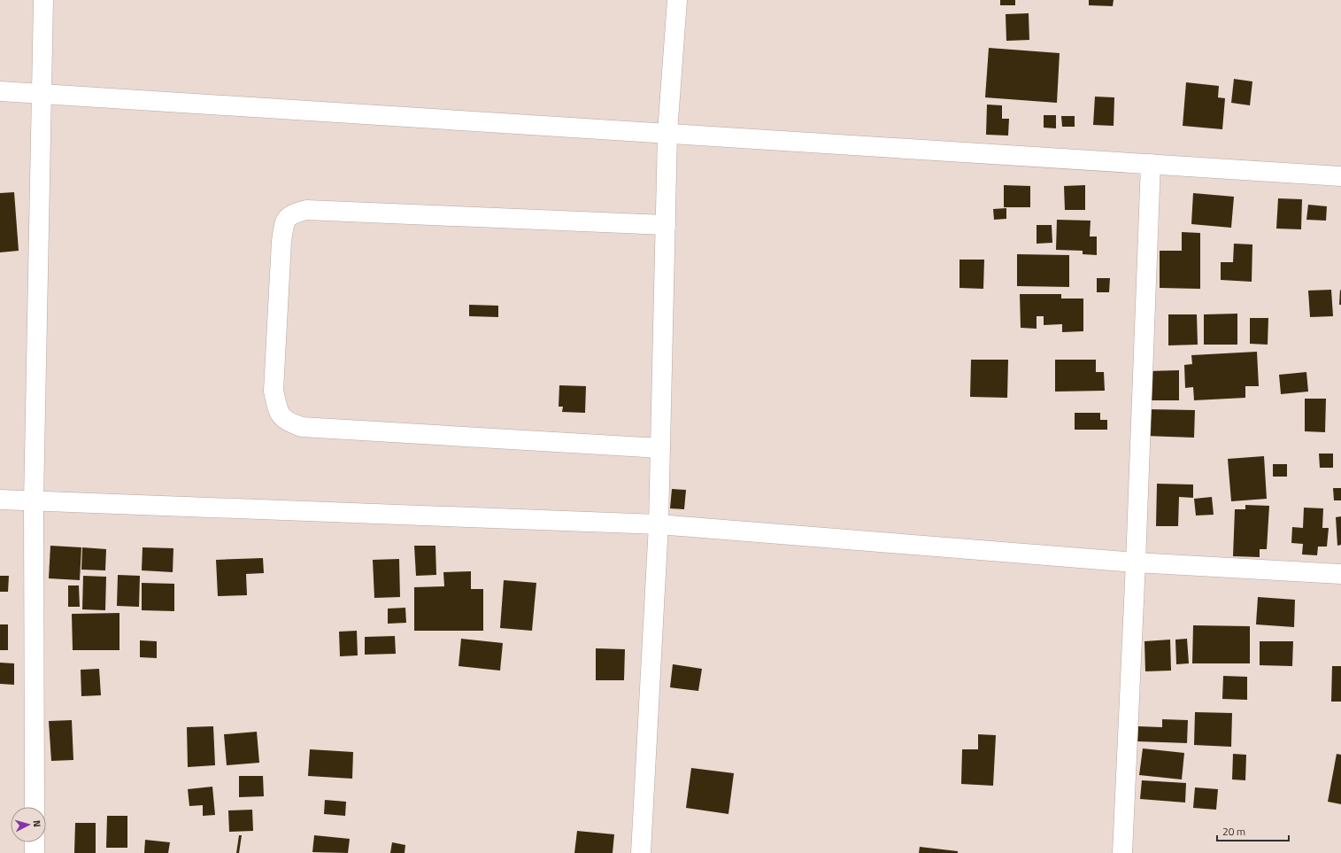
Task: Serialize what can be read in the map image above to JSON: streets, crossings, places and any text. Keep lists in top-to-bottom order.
{
  "scale_bar": "20 m",
  "north": "right"
}
